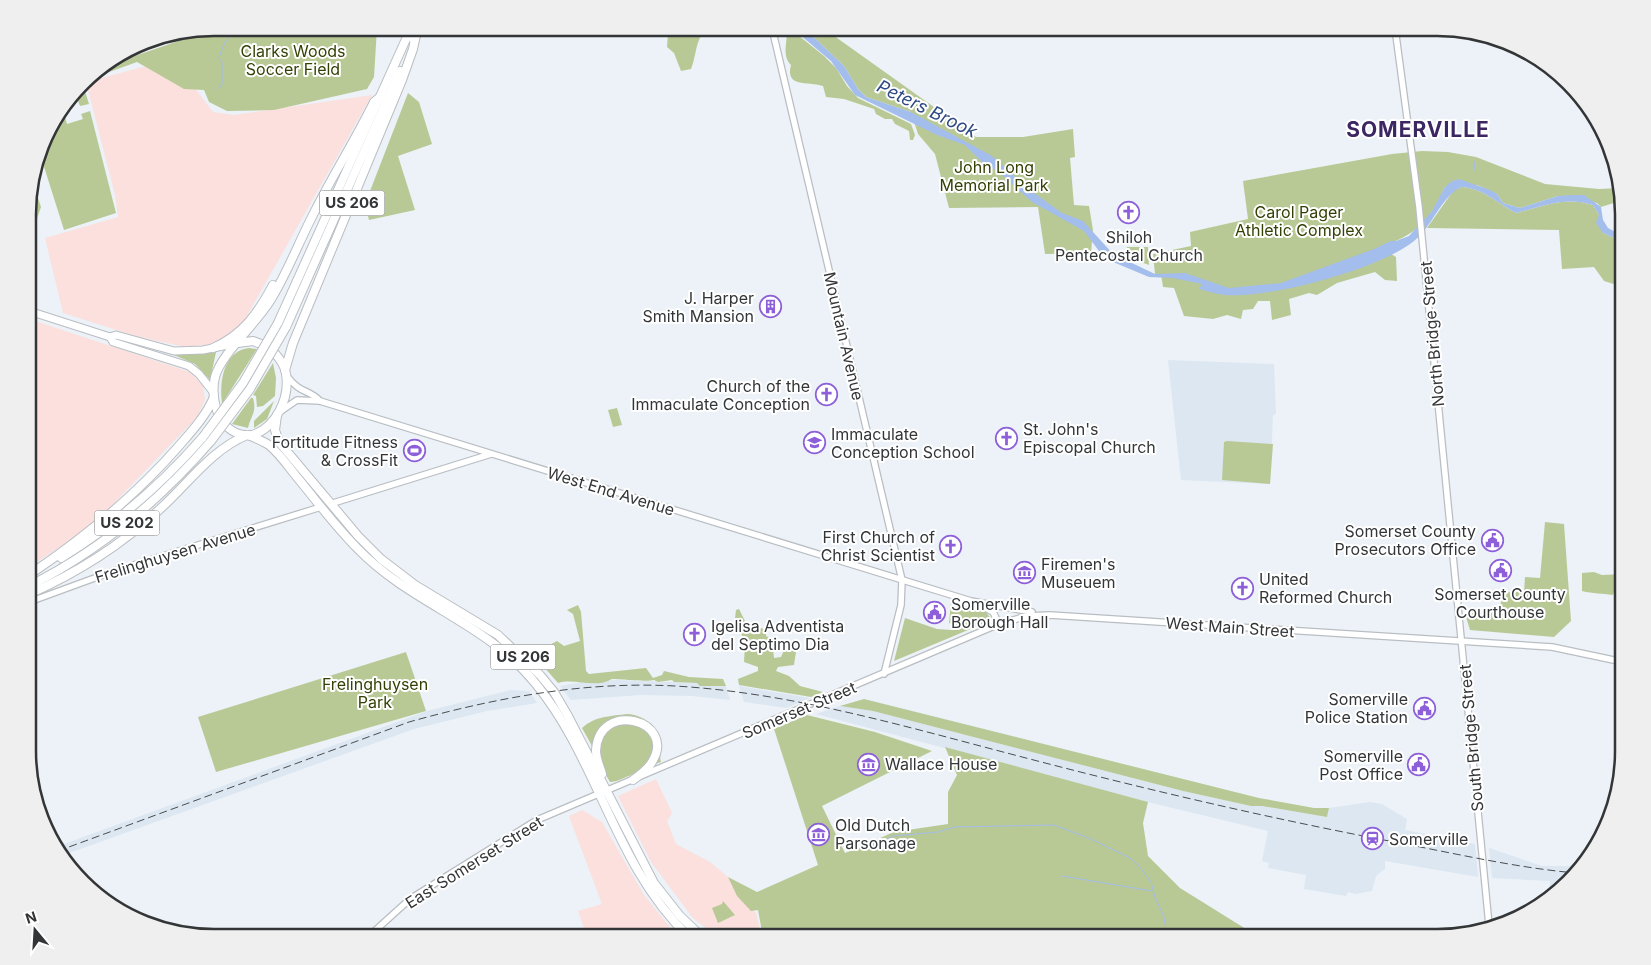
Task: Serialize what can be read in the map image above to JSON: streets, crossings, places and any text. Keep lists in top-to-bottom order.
{
  "streets": {
    "highway": ["US 206", "US 202"],
    "street": [
      "North Bridge Street",
      "Mountain Avenue",
      "West End Avenue",
      "Frelinghuysen Avenue",
      "West Main Street",
      "Somerset Street",
      "South Bridge Street",
      "East Somerset Street"
    ]
  },
  "crossings": [
    ["US 206", "West End Avenue"],
    ["US 206", "US 202"],
    ["US 206", "Frelinghuysen Avenue"],
    ["US 206", "Somerset Street"],
    ["US 206", "East Somerset Street"],
    ["North Bridge Street", "West Main Street"],
    ["North Bridge Street", "South Bridge Street"],
    ["Mountain Avenue", "West End Avenue"],
    ["Mountain Avenue", "Somerset Street"],
    ["West Main Street", "Somerset Street"],
    ["West Main Street", "South Bridge Street"],
    ["Somerset Street", "East Somerset Street"]
  ],
  "districts": ["SOMERVILLE"],
  "water": ["Peters Brook"],
  "parks": [
    "Clarks Woods Soccer Field",
    "John Long Memorial Park",
    "Carol Pager Athletic Complex",
    "Frelinghuysen Park"
  ],
  "places": {
    "church": [
      "Shiloh Pentecostal Church",
      "Church of the Immaculate Conception",
      "St. John's Episcopal Church",
      "First Church of Christ Scientist",
      "United Reformed Church",
      "Igelisa Adventista del Septimo Dia"
    ],
    "building": ["J. Harper Smith Mansion"],
    "school or university": ["Immaculate Conception School"],
    "sports": ["Fortitude Fitness & CrossFit"],
    "public building": [
      "Somerset County Prosecutors Office",
      "Somerset County Courthouse",
      "Somerville Borough Hall",
      "Somerville Police Station",
      "Somerville Post Office"
    ],
    "museum": ["Firemen's Museuem", "Wallace House", "Old Dutch Parsonage"],
    "station": ["Somerville"]
  },
  "north": "top"
}
